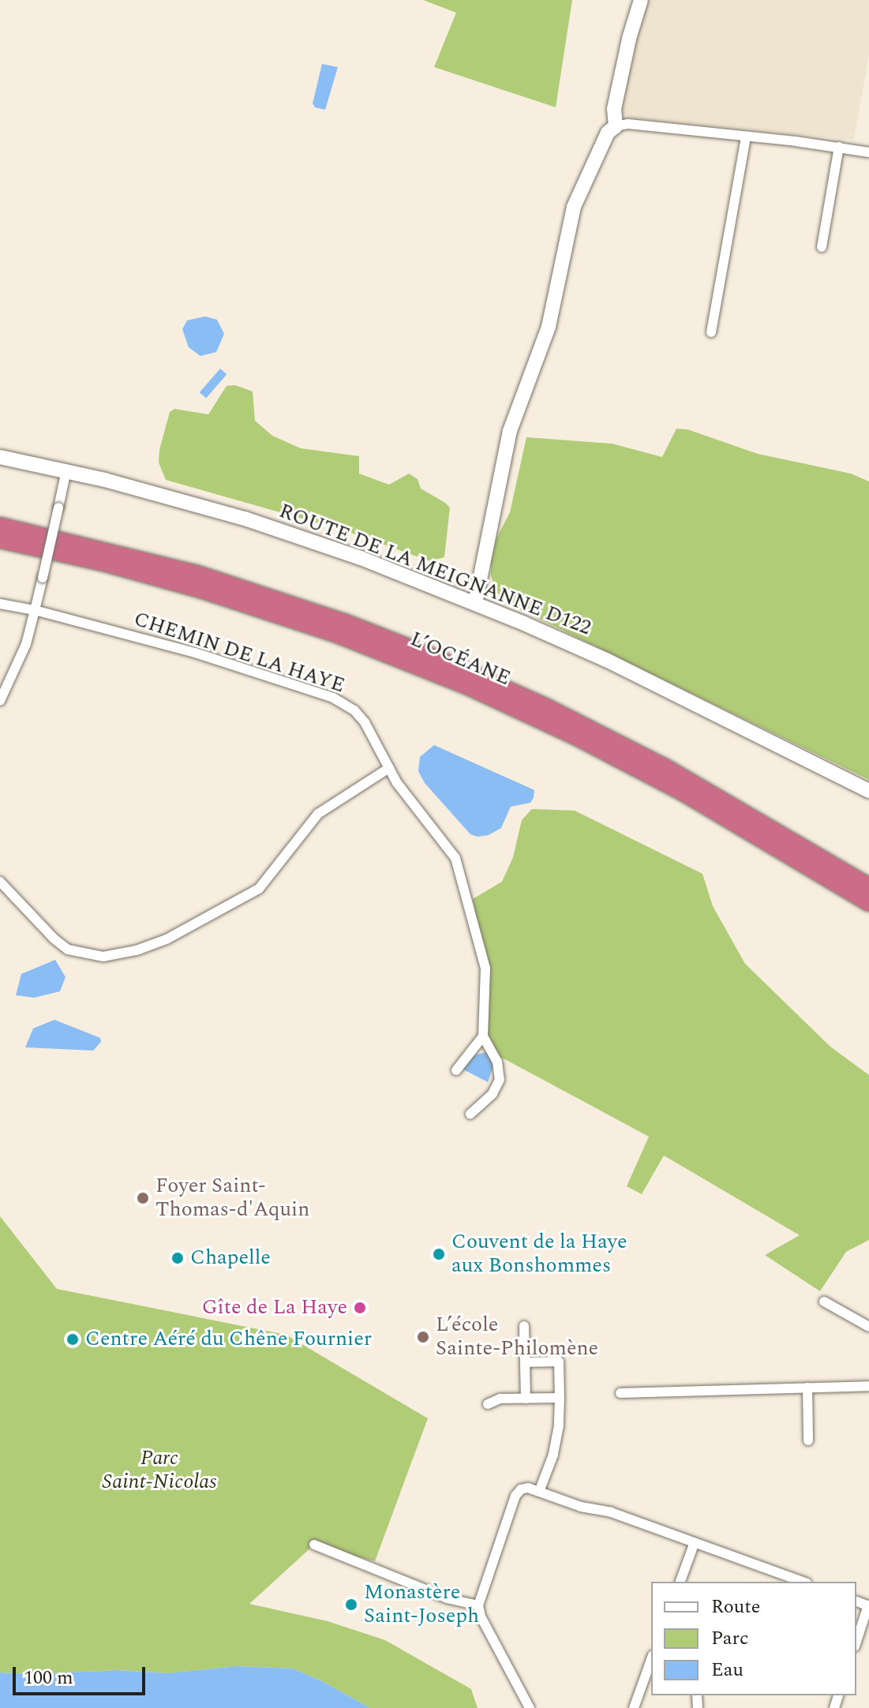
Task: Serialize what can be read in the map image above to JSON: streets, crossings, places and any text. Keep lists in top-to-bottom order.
{
  "streets": {
    "highway": ["L’OCÉANE"],
    "street": ["ROUTE DE LA MEIGNANNE D122", "CHEMIN DE LA HAYE"]
  },
  "parks": ["Parc Saint-Nicolas"],
  "places": [
    "Foyer Saint- Thomas-d'Aquin",
    "Couvent de la Haye aux Bonshommes",
    "Chapelle",
    "Gîte de La Haye",
    "L’école Sainte-Philomène",
    "Centre Aéré du Chêne Fournier",
    "Monastère Saint-Joseph"
  ],
  "legend": ["Route", "Parc", "Eau"],
  "scale_bar": "100 m"
}
